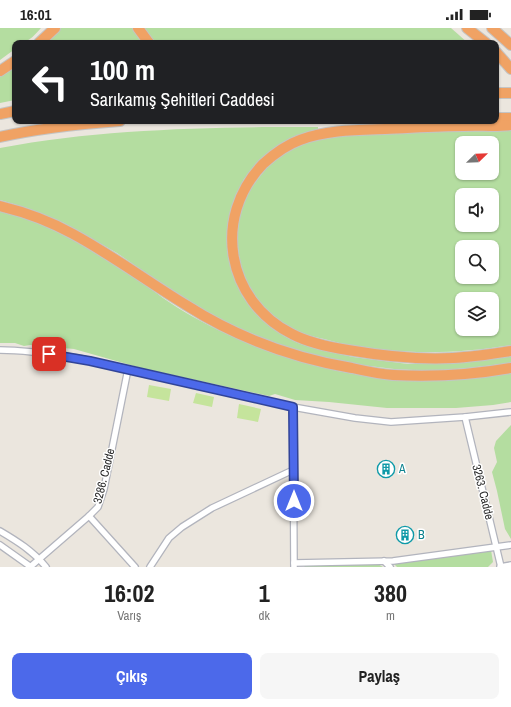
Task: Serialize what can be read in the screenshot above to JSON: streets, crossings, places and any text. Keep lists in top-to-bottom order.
{
  "streets": {
    "street": ["3286. Cadde", "3263. Cadde"]
  },
  "places": {
    "building": ["A", "B"]
  },
  "north": "top right",
  "page": {
    "status": "16:01",
    "turn": ["100 m", "Sarıkamış Şehitleri Caddesi"],
    "eta": [
      "16:02",
      "Varış",
      "1",
      "dk",
      "380",
      "m"
    ],
    "buttons": ["Çıkış", "Paylaş"]
  }
}
